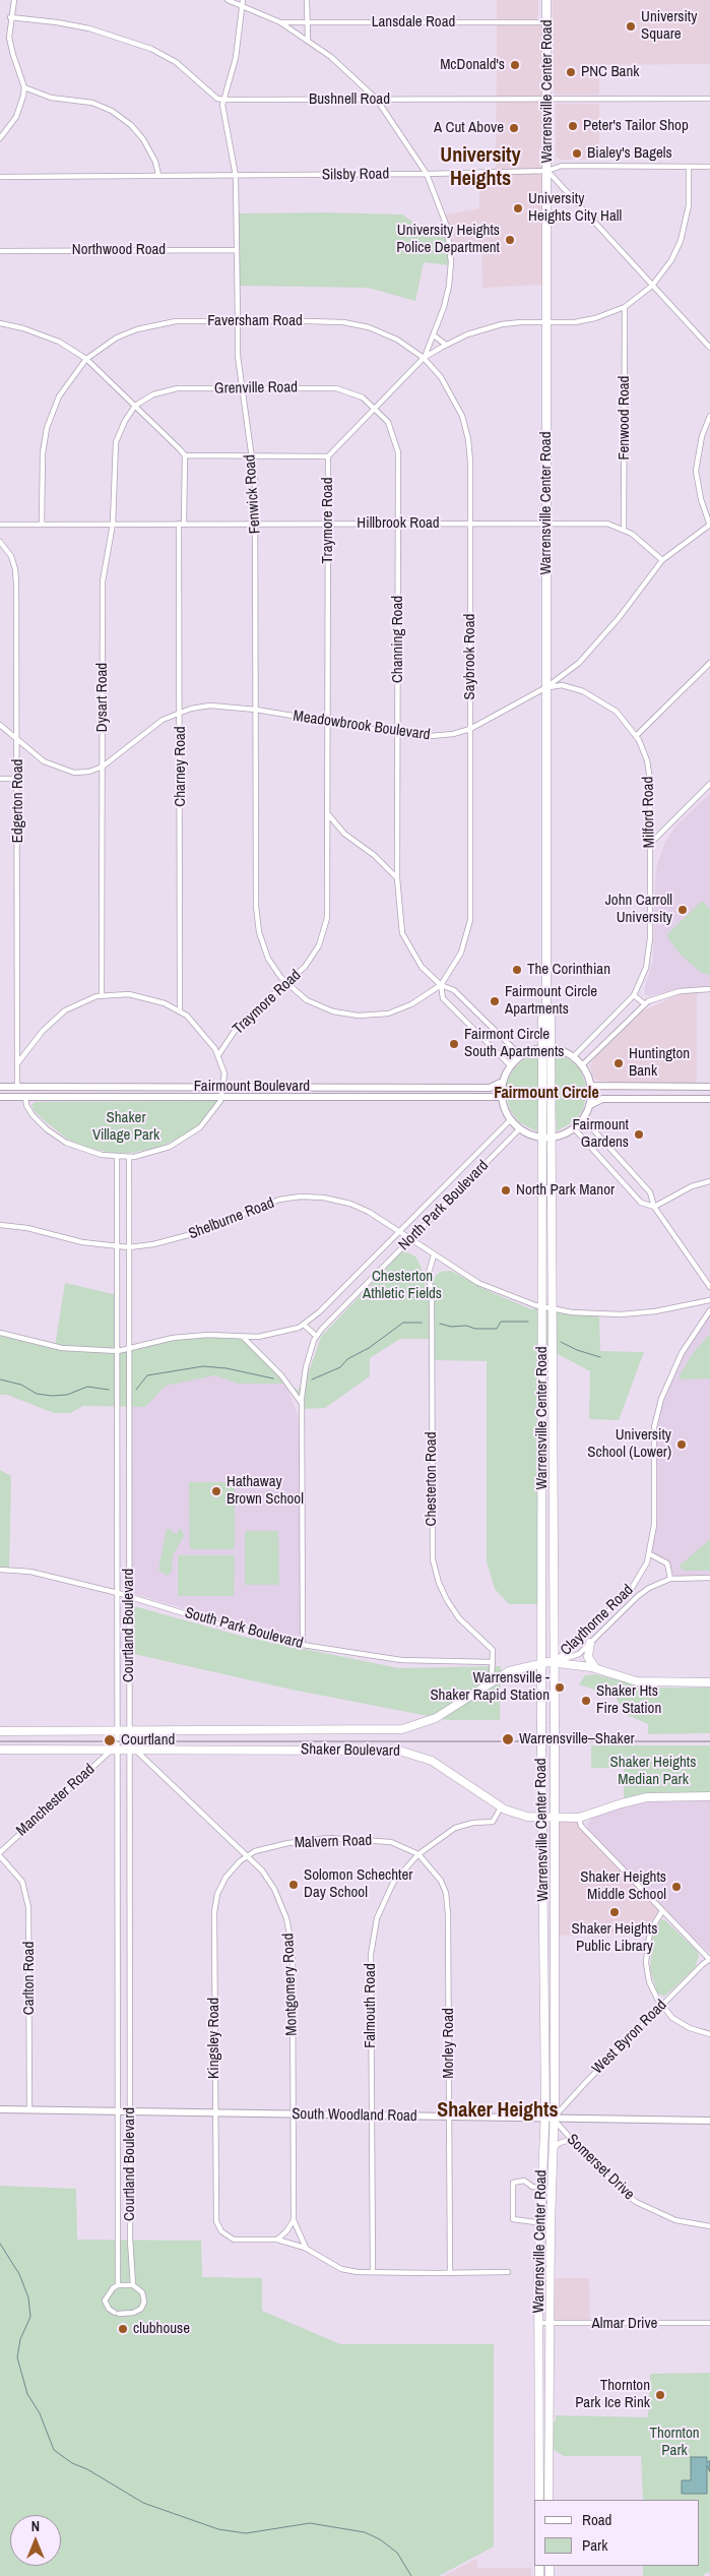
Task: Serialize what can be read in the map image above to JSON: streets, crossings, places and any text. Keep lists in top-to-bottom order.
{
  "streets": {
    "main road": [
      "Warrensville Center Road",
      "Fairmount Boulevard",
      "Shaker Boulevard",
      "South Woodland Road"
    ],
    "street": [
      "Lansdale Road",
      "Bushnell Road",
      "Silsby Road",
      "Northwood Road",
      "Faversham Road",
      "Grenville Road",
      "Fenwood Road",
      "Fenwick Road",
      "Traymore Road",
      "Hillbrook Road",
      "Channing Road",
      "Saybrook Road",
      "Dysart Road",
      "Meadowbrook Boulevard",
      "Charney Road",
      "Edgerton Road",
      "Milford Road",
      "North Park Boulevard",
      "Shelburne Road",
      "Chesterton Road",
      "Claythorne Road",
      "Courtland Boulevard",
      "South Park Boulevard",
      "Manchester Road",
      "Malvern Road",
      "Carlton Road",
      "Montgomery Road",
      "Falmouth Road",
      "West Byron Road",
      "Kingsley Road",
      "Morley Road",
      "Somerset Drive",
      "Almar Drive"
    ]
  },
  "crossings": [
    ["Lansdale Road", "Warrensville Center Road"],
    ["Warrensville Center Road", "Bushnell Road"],
    ["Warrensville Center Road", "Silsby Road"],
    ["Warrensville Center Road", "Traymore Road"],
    ["Warrensville Center Road", "Hillbrook Road"],
    ["Warrensville Center Road", "Meadowbrook Boulevard"],
    ["Warrensville Center Road", "Milford Road"],
    ["Warrensville Center Road", "Shelburne Road"],
    ["Warrensville Center Road", "Claythorne Road"],
    ["Warrensville Center Road", "Shaker Boulevard"],
    ["Warrensville Center Road", "West Byron Road"],
    ["Warrensville Center Road", "South Woodland Road"],
    ["Warrensville Center Road", "Somerset Drive"],
    ["Warrensville Center Road", "Almar Drive"],
    ["Bushnell Road", "Fenwick Road"],
    ["Silsby Road", "Fenwick Road"],
    ["Silsby Road", "Traymore Road"],
    ["Northwood Road", "Fenwick Road"],
    ["Faversham Road", "Fenwick Road"],
    ["Faversham Road", "Traymore Road"],
    ["Faversham Road", "Hillbrook Road"],
    ["Faversham Road", "Saybrook Road"],
    ["Grenville Road", "Fenwick Road"],
    ["Grenville Road", "Traymore Road"],
    ["Grenville Road", "Channing Road"],
    ["Grenville Road", "Dysart Road"],
    ["Fenwood Road", "Traymore Road"],
    ["Fenwood Road", "Hillbrook Road"],
    ["Fenwick Road", "Traymore Road"],
    ["Fenwick Road", "Hillbrook Road"],
    ["Fenwick Road", "Channing Road"],
    ["Fenwick Road", "Saybrook Road"],
    ["Fenwick Road", "Meadowbrook Boulevard"],
    ["Traymore Road", "Hillbrook Road"],
    ["Traymore Road", "Channing Road"],
    ["Traymore Road", "Saybrook Road"],
    ["Traymore Road", "Meadowbrook Boulevard"],
    ["Hillbrook Road", "Channing Road"],
    ["Hillbrook Road", "Saybrook Road"],
    ["Hillbrook Road", "Dysart Road"],
    ["Hillbrook Road", "Meadowbrook Boulevard"],
    ["Hillbrook Road", "Charney Road"],
    ["Channing Road", "Saybrook Road"],
    ["Channing Road", "Meadowbrook Boulevard"],
    ["Saybrook Road", "Meadowbrook Boulevard"],
    ["Dysart Road", "Meadowbrook Boulevard"],
    ["Meadowbrook Boulevard", "Charney Road"],
    ["Meadowbrook Boulevard", "Edgerton Road"],
    ["Meadowbrook Boulevard", "Milford Road"],
    ["Edgerton Road", "Fairmount Boulevard"],
    ["North Park Boulevard", "Shelburne Road"],
    ["North Park Boulevard", "Courtland Boulevard"],
    ["Shelburne Road", "Chesterton Road"],
    ["Shelburne Road", "Courtland Boulevard"],
    ["Chesterton Road", "South Park Boulevard"],
    ["Chesterton Road", "Shaker Boulevard"],
    ["Claythorne Road", "Shaker Boulevard"],
    ["Courtland Boulevard", "South Park Boulevard"],
    ["Courtland Boulevard", "Shaker Boulevard"],
    ["Courtland Boulevard", "Manchester Road"],
    ["Courtland Boulevard", "Montgomery Road"],
    ["Courtland Boulevard", "South Woodland Road"],
    ["Shaker Boulevard", "Manchester Road"],
    ["Shaker Boulevard", "Montgomery Road"],
    ["Shaker Boulevard", "Falmouth Road"],
    ["Malvern Road", "Montgomery Road"],
    ["Malvern Road", "Falmouth Road"],
    ["Malvern Road", "Kingsley Road"],
    ["Malvern Road", "Morley Road"],
    ["Carlton Road", "South Woodland Road"],
    ["Montgomery Road", "Kingsley Road"],
    ["Montgomery Road", "South Woodland Road"],
    ["Falmouth Road", "Morley Road"],
    ["Falmouth Road", "South Woodland Road"],
    ["West Byron Road", "South Woodland Road"],
    ["West Byron Road", "Somerset Drive"],
    ["Kingsley Road", "South Woodland Road"],
    ["Morley Road", "South Woodland Road"],
    ["South Woodland Road", "Somerset Drive"]
  ],
  "districts": ["University Heights", "Fairmount Circle", "Shaker Heights"],
  "parks": [
    "Shaker Village Park",
    "Chesterton Athletic Fields",
    "Shaker Heights Median Park",
    "Thornton Park"
  ],
  "places": [
    "University Square",
    "McDonald's",
    "PNC Bank",
    "Peter's Tailor Shop",
    "A Cut Above",
    "Bialey's Bagels",
    "University Heights City Hall",
    "University Heights Police Department",
    "John Carroll University",
    "The Corinthian",
    "Fairmount Circle Apartments",
    "Fairmont Circle South Apartments",
    "Huntington Bank",
    "Fairmount Gardens",
    "North Park Manor",
    "University School (Lower)",
    "Hathaway Brown School",
    "Warrensville - Shaker Rapid Station",
    "Shaker Hts Fire Station",
    "Warrensville–Shaker",
    "Courtland",
    "Solomon Schechter Day School",
    "Shaker Heights Middle School",
    "Shaker Heights Public Library",
    "clubhouse",
    "Thornton Park Ice Rink"
  ],
  "legend": ["Road", "Park"],
  "north": "top"
}
